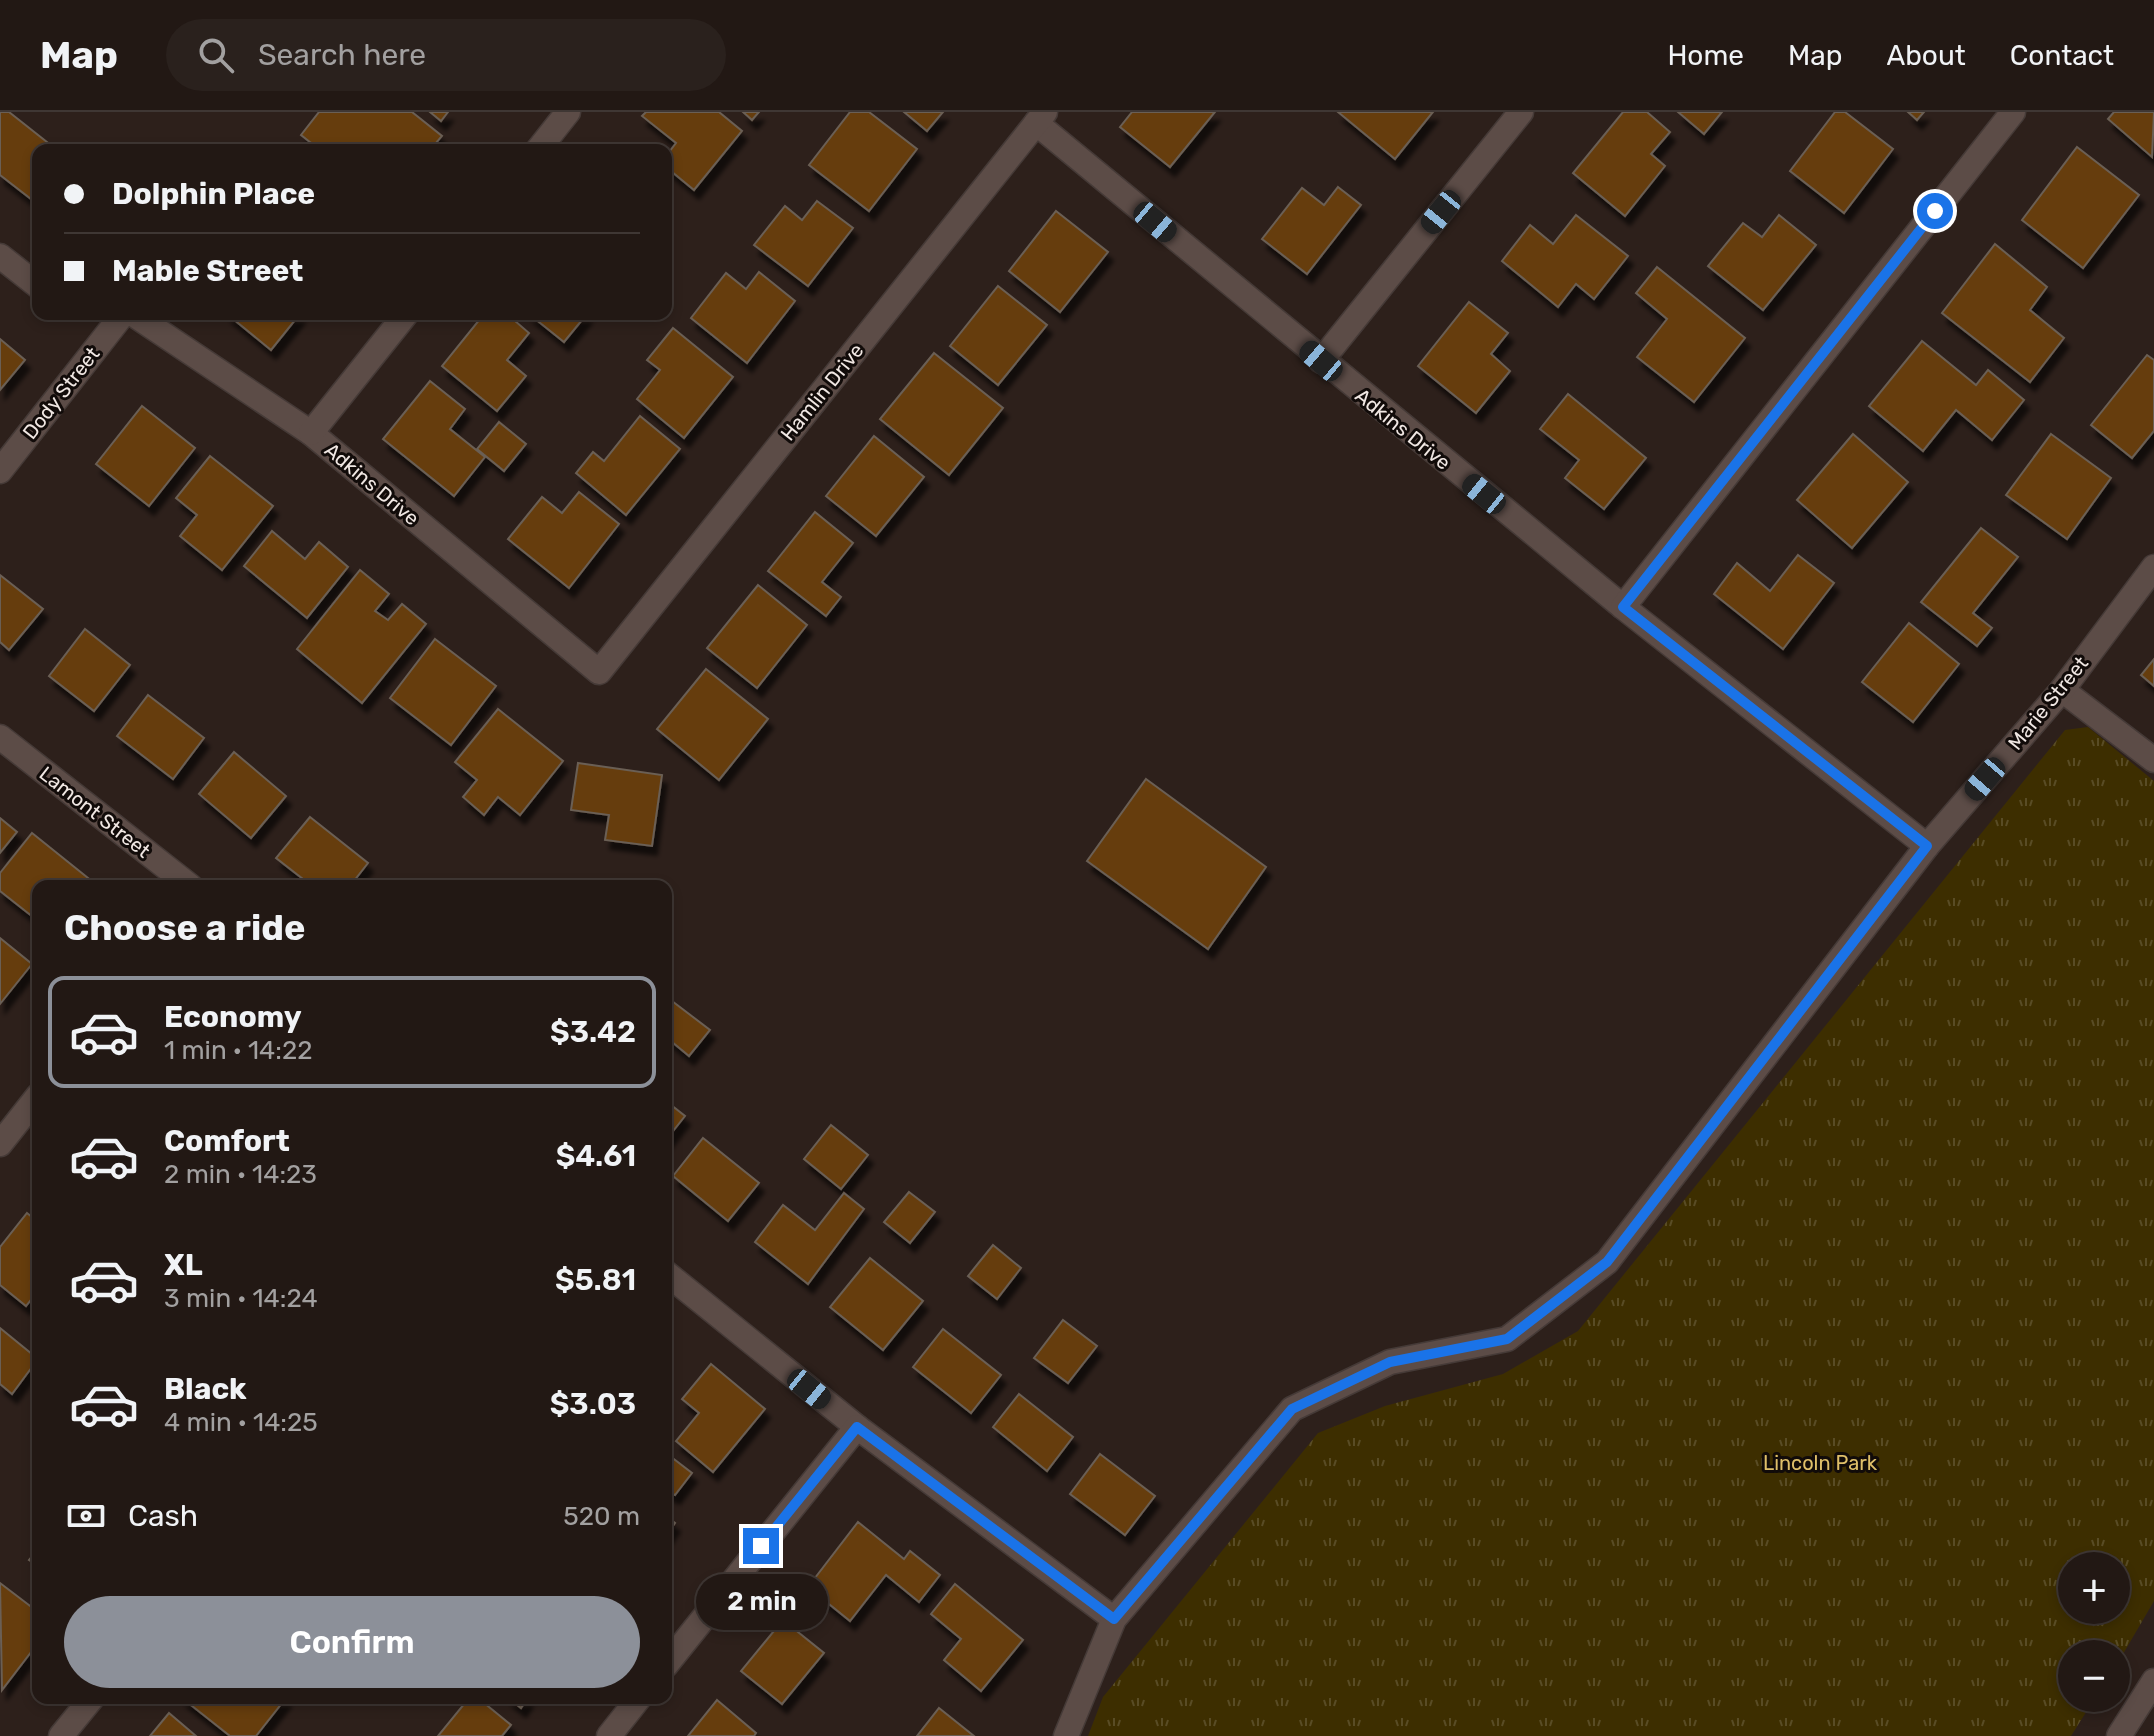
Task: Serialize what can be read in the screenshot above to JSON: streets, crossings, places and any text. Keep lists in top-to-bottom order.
{
  "streets": {
    "street": [
      "Hamlin Drive",
      "Dody Street",
      "Adkins Drive",
      "Marie Street",
      "Lamont Street"
    ]
  },
  "crossings": [
    ["Hamlin Drive", "Adkins Drive"],
    ["Adkins Drive", "Marie Street"]
  ],
  "parks": ["Lincoln Park"],
  "page": {
    "header": "Map",
    "search": "Search here",
    "nav": [
      "Home",
      "Map",
      "About",
      "Contact"
    ],
    "banner": ["Dolphin Place", "Mable Street"],
    "heading": "Choose a ride",
    "list": [
      {
        "name": "Economy",
        "note": "1 min · 14:22",
        "value": "$3.42"
      },
      {
        "name": "Comfort",
        "note": "2 min · 14:23",
        "value": "$4.61"
      },
      {
        "name": "XL",
        "note": "3 min · 14:24",
        "value": "$5.81"
      },
      {
        "name": "Black",
        "note": "4 min · 14:25",
        "value": "$3.03"
      }
    ],
    "pay": ["Cash", "520 m"],
    "map_buttons": ["+", "−"],
    "bubble": "2 min",
    "buttons": "Confirm"
  }
}
